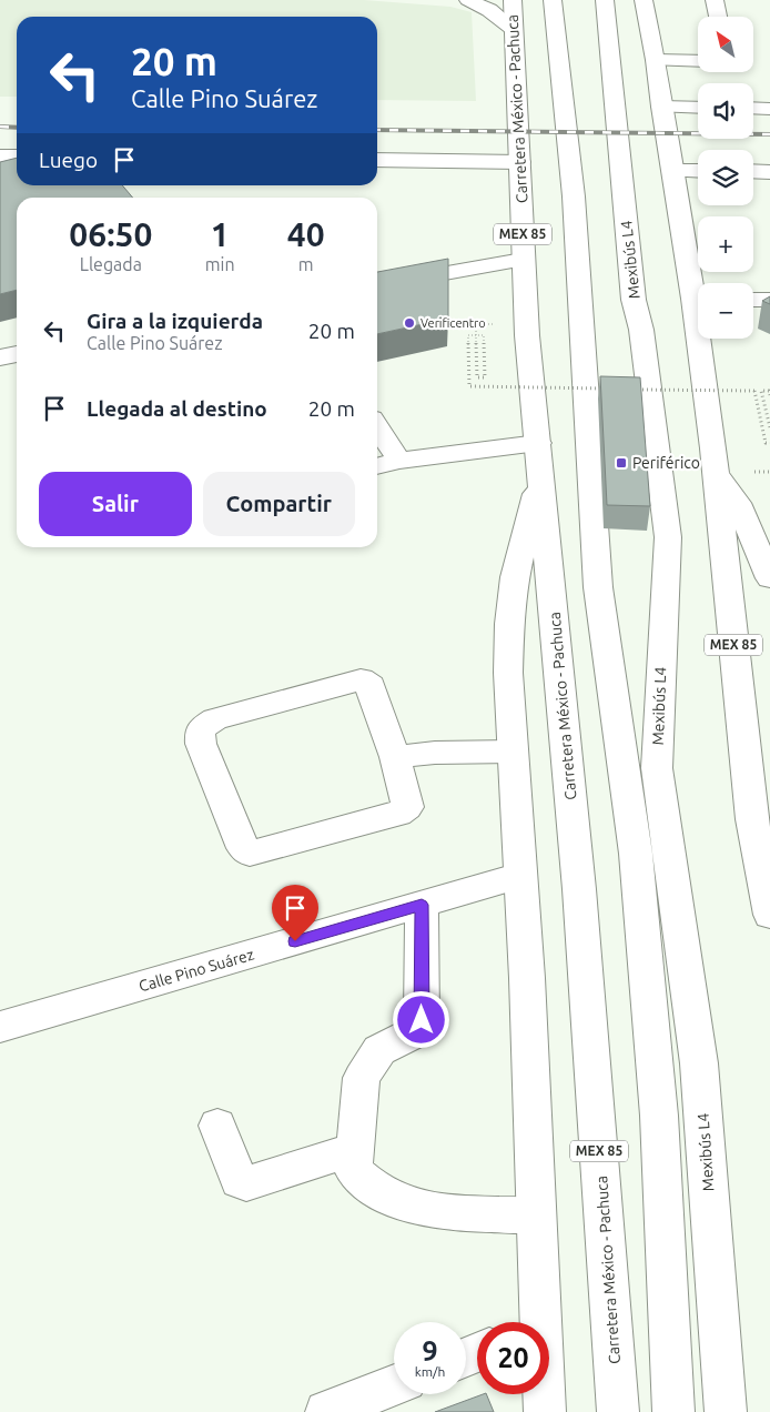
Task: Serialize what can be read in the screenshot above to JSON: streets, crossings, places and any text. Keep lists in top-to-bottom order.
{
  "streets": {
    "main road": [
      "Carretera México - Pachuca",
      "MEX 85",
      "Mexibús L4",
      "Calle Pino Suárez"
    ]
  },
  "places": {
    "other": ["Verificentro"],
    "transit": ["Periférico"]
  },
  "north": "top left",
  "page": {
    "map_buttons": ["+", "−"],
    "turn": ["20 m", "Calle Pino Suárez"],
    "then": "Luego",
    "eta": [
      "06:50",
      "Llegada",
      "1",
      "min",
      "40",
      "m"
    ],
    "list": [
      {
        "name": "Gira a la izquierda",
        "note": "Calle Pino Suárez",
        "value": "20 m"
      },
      {
        "name": "Llegada al destino",
        "value": "20 m"
      }
    ],
    "buttons": ["Salir", "Compartir"],
    "speed": "9 km/h",
    "limit": "20"
  }
}
